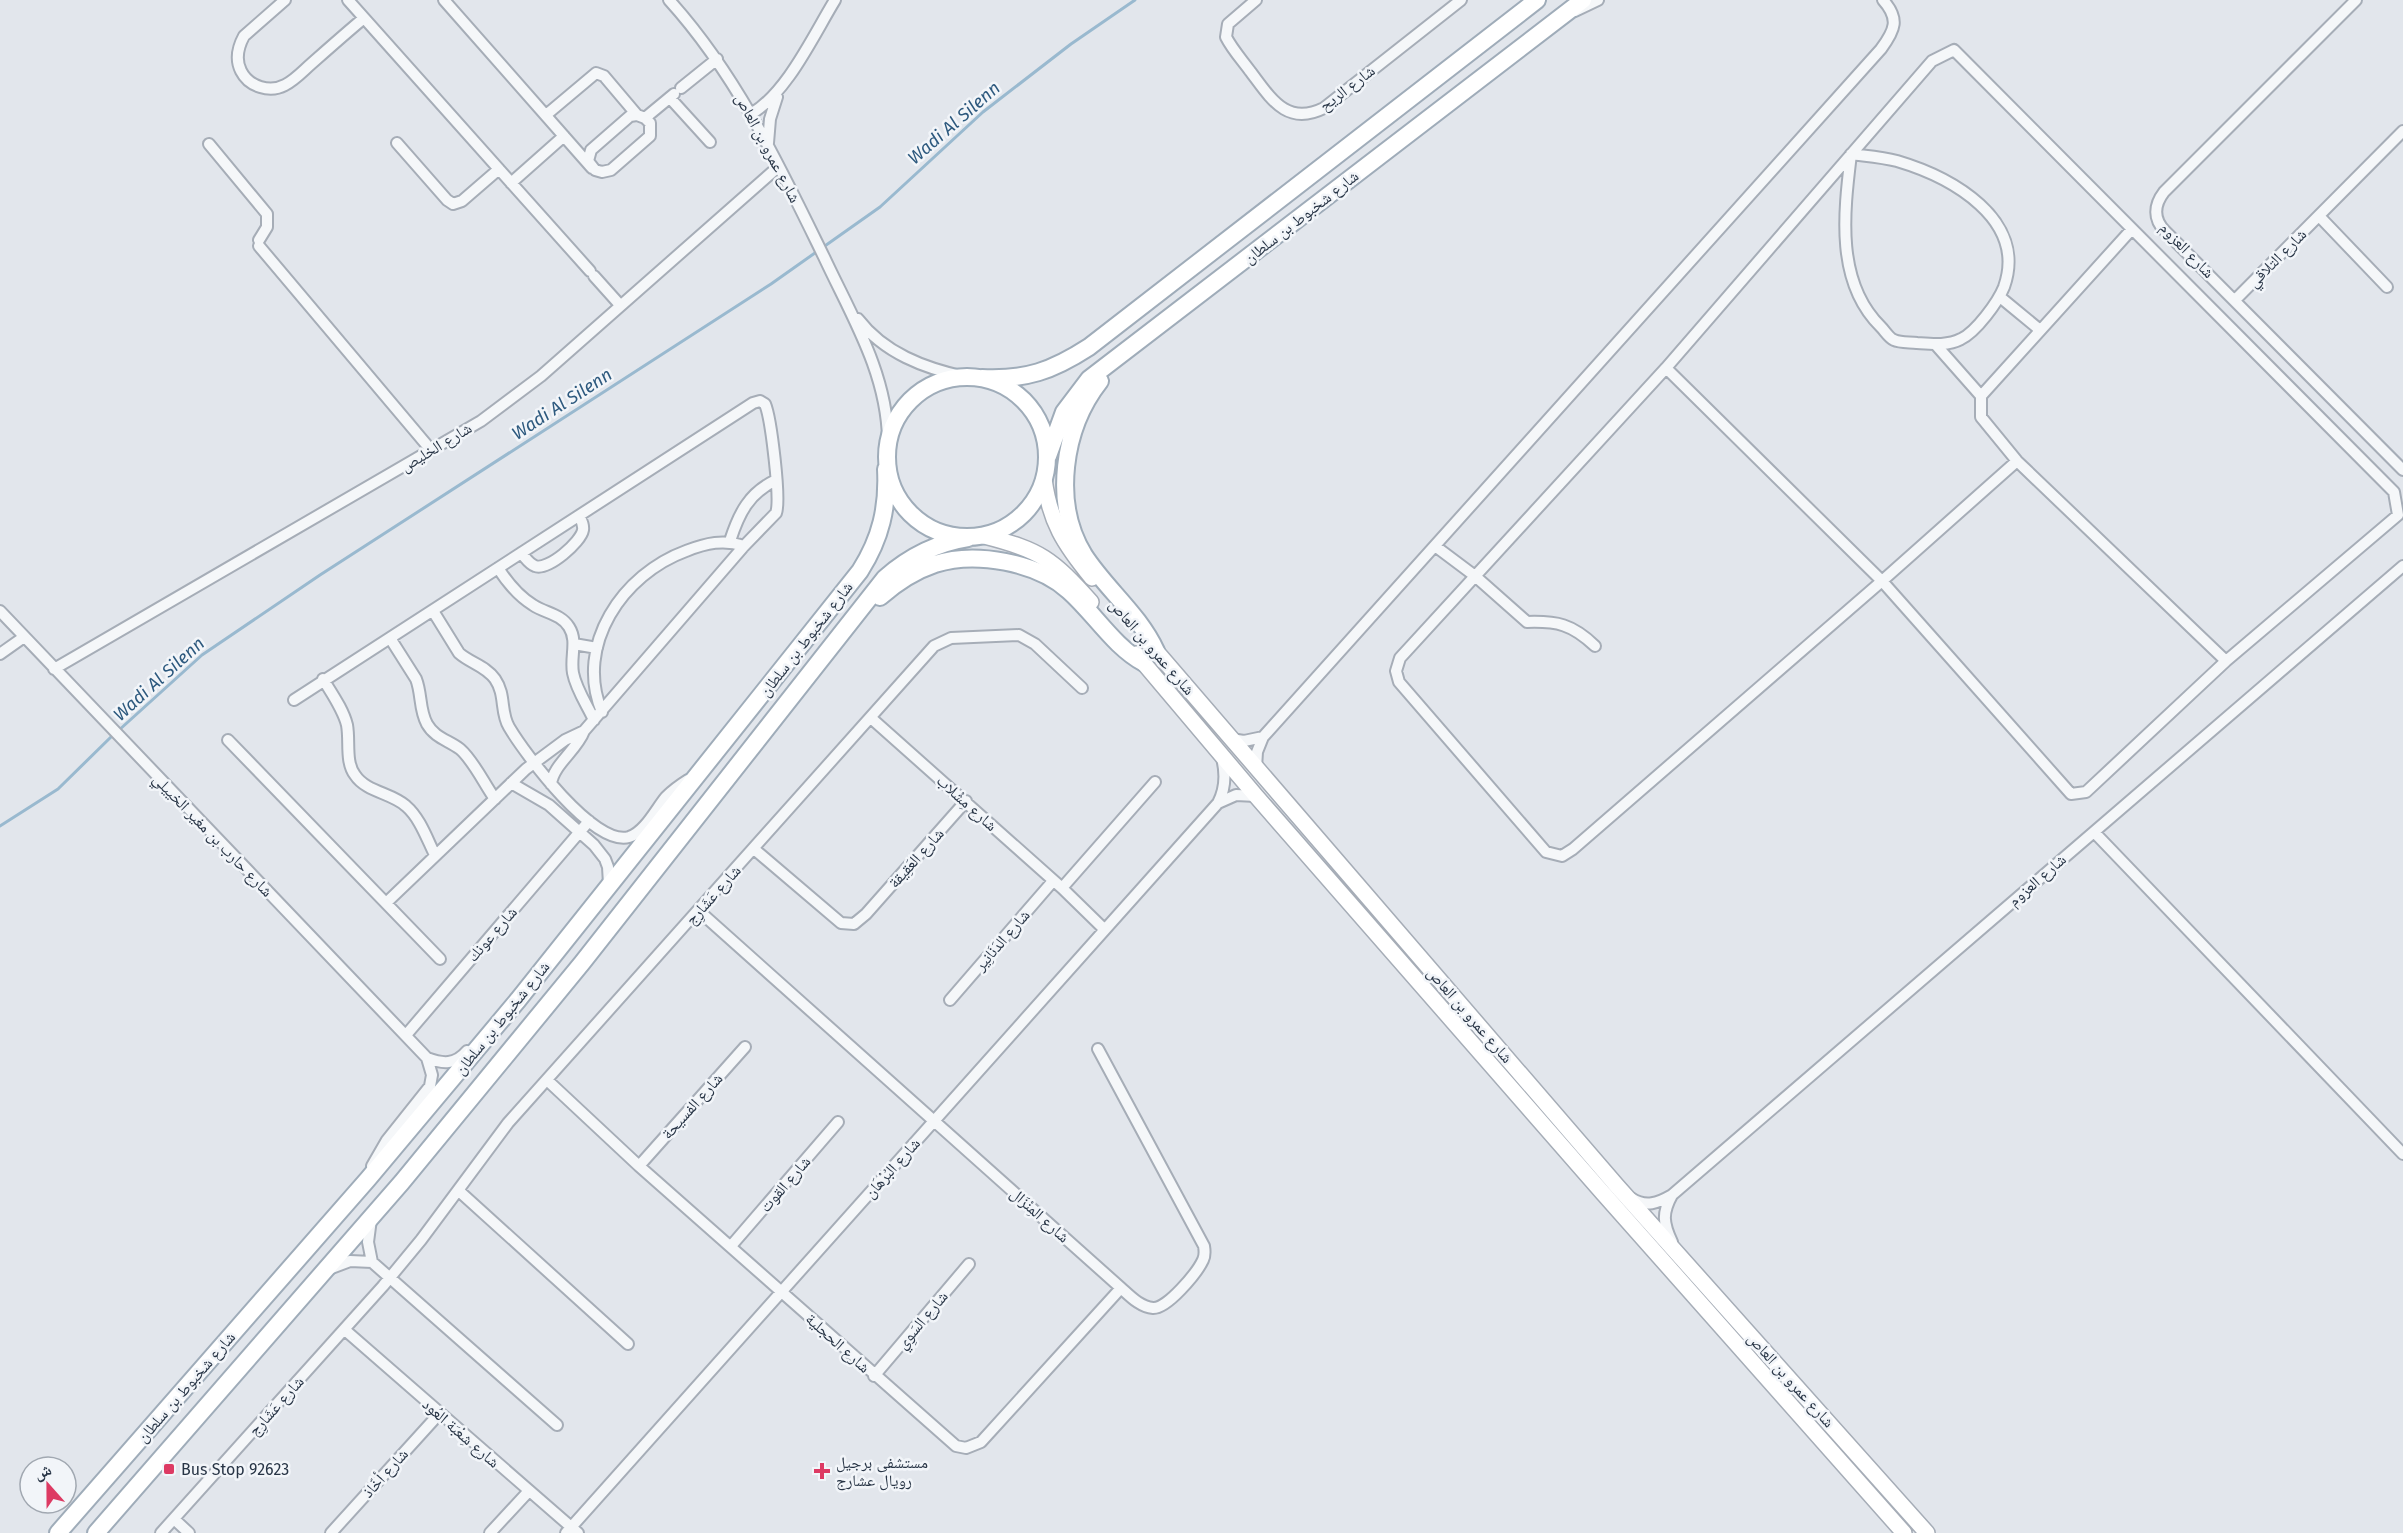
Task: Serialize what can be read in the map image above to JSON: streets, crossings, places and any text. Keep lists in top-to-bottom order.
{
  "streets": {
    "main road": ["شارع عمرو بن العاص", "شارع شخبوط بن سلطان"],
    "street": [
      "شارع الريح",
      "شارع العزوم",
      "شارع التلاقي",
      "شارع الخليص",
      "شارع مِشْلاب",
      "شارع حارب بن مغير الخييلي",
      "شارع العَقِيقة",
      "شارع عَشَارِج",
      "شارع عونك",
      "شارع الدَنَانِير",
      "شارع الفسيحة",
      "شارع البُرْهَان",
      "شارع القوت",
      "شارع المِنْزَال",
      "شارع السَوِي",
      "شارع الحجلية",
      "شارع شِعْبَة العُود",
      "شارع أخّاذ"
    ]
  },
  "crossings": [
    ["شارع عمرو بن العاص", "شارع شخبوط بن سلطان"],
    ["شارع عمرو بن العاص", "شارع العزوم"],
    ["شارع عمرو بن العاص", "شارع الخليص"],
    ["شارع عمرو بن العاص", "شارع البُرْهَان"],
    ["شارع العزوم", "شارع التلاقي"],
    ["شارع الخليص", "شارع حارب بن مغير الخييلي"],
    ["شارع مِشْلاب", "شارع العَقِيقة"],
    ["شارع مِشْلاب", "شارع عَشَارِج"],
    ["شارع مِشْلاب", "شارع الدَنَانِير"],
    ["شارع مِشْلاب", "شارع البُرْهَان"],
    ["شارع حارب بن مغير الخييلي", "شارع عونك"],
    ["شارع العَقِيقة", "شارع عَشَارِج"],
    ["شارع عَشَارِج", "شارع المِنْزَال"],
    ["شارع عَشَارِج", "شارع الحجلية"],
    ["شارع عَشَارِج", "شارع شِعْبَة العُود"],
    ["شارع الفسيحة", "شارع الحجلية"],
    ["شارع البُرْهَان", "شارع المِنْزَال"],
    ["شارع البُرْهَان", "شارع الحجلية"],
    ["شارع البُرْهَان", "شارع شِعْبَة العُود"],
    ["شارع القوت", "شارع الحجلية"],
    ["شارع المِنْزَال", "شارع الحجلية"],
    ["شارع السَوِي", "شارع الحجلية"],
    ["شارع شِعْبَة العُود", "شارع أخّاذ"]
  ],
  "water": ["Wadi Al Silenn"],
  "places": {
    "transit": ["Bus Stop 92623"],
    "health": ["مستشفى برجيل رويال عشارج"]
  },
  "north": "top"
}
